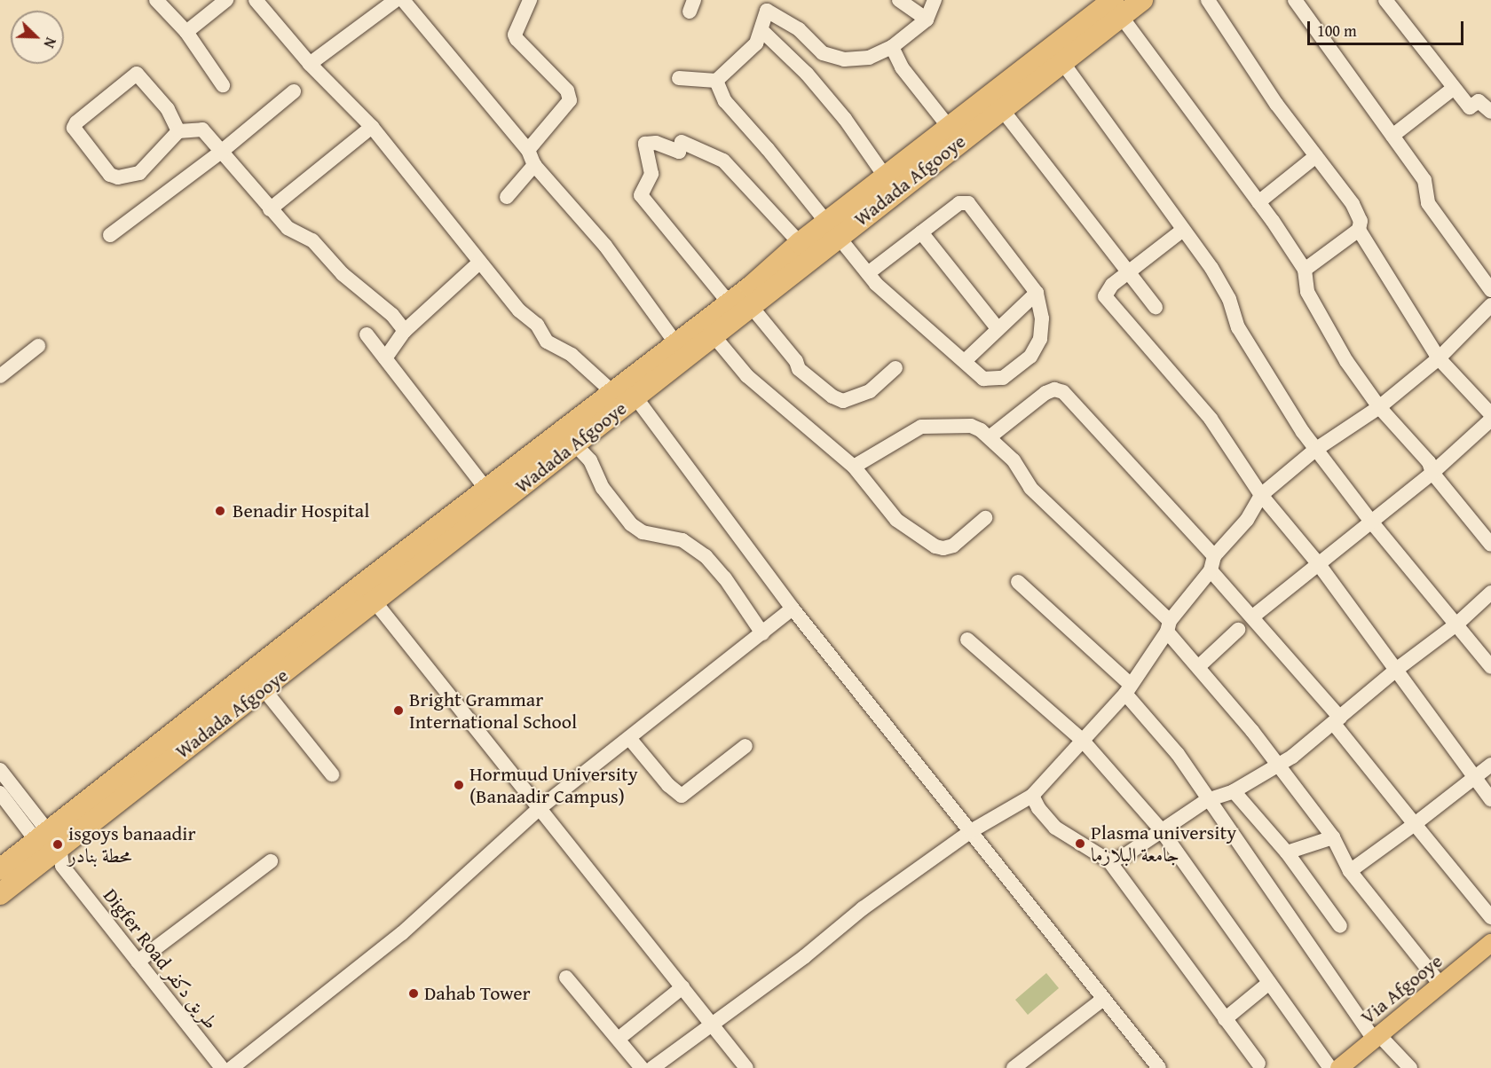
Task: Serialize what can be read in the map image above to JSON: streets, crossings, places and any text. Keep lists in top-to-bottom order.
{
  "streets": {
    "highway": ["Wadada Afgooye"],
    "main road": ["Via Afgooye"],
    "street": ["Digfer Road طريق دكفر"]
  },
  "crossings": [
    ["Wadada Afgooye", "Digfer Road طريق دكفر"]
  ],
  "places": [
    "Benadir Hospital",
    "Bright Grammar International School",
    "Hormuud University (Banaadir Campus)",
    "Plasma university جامعة البلازما",
    "isgoys banaadir محطة بنادر",
    "Dahab Tower"
  ],
  "scale_bar": "100 m",
  "north": "bottom right"
}
